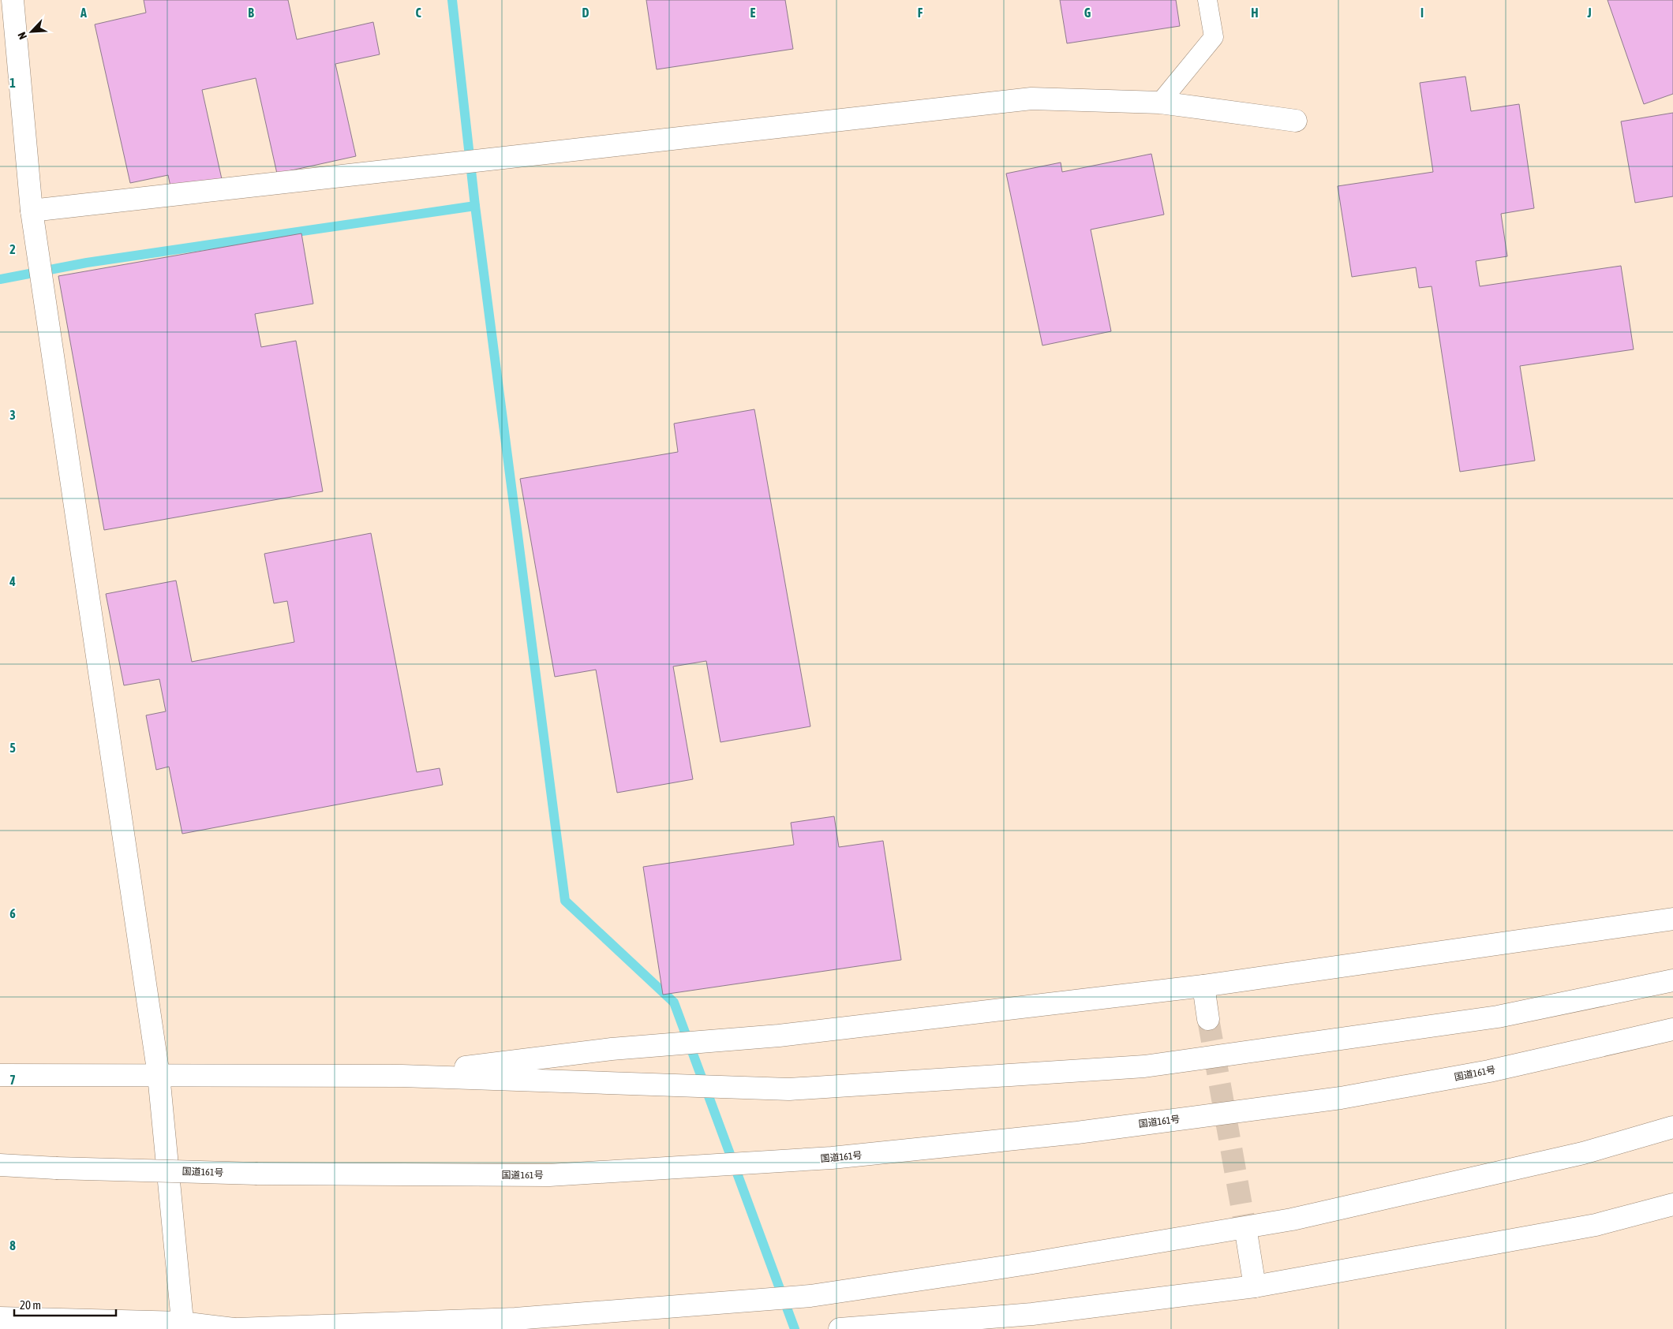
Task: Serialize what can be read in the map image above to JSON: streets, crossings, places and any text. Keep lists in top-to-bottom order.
{
  "streets": {
    "main road": ["国道161号"]
  },
  "scale_bar": "20 m",
  "north": "bottom left",
  "grid": {
    "columns": [
      "A",
      "B",
      "C",
      "D",
      "E",
      "F",
      "G",
      "H",
      "I",
      "J"
    ],
    "rows": [
      "1",
      "2",
      "3",
      "4",
      "5",
      "6",
      "7",
      "8"
    ]
  }
}
